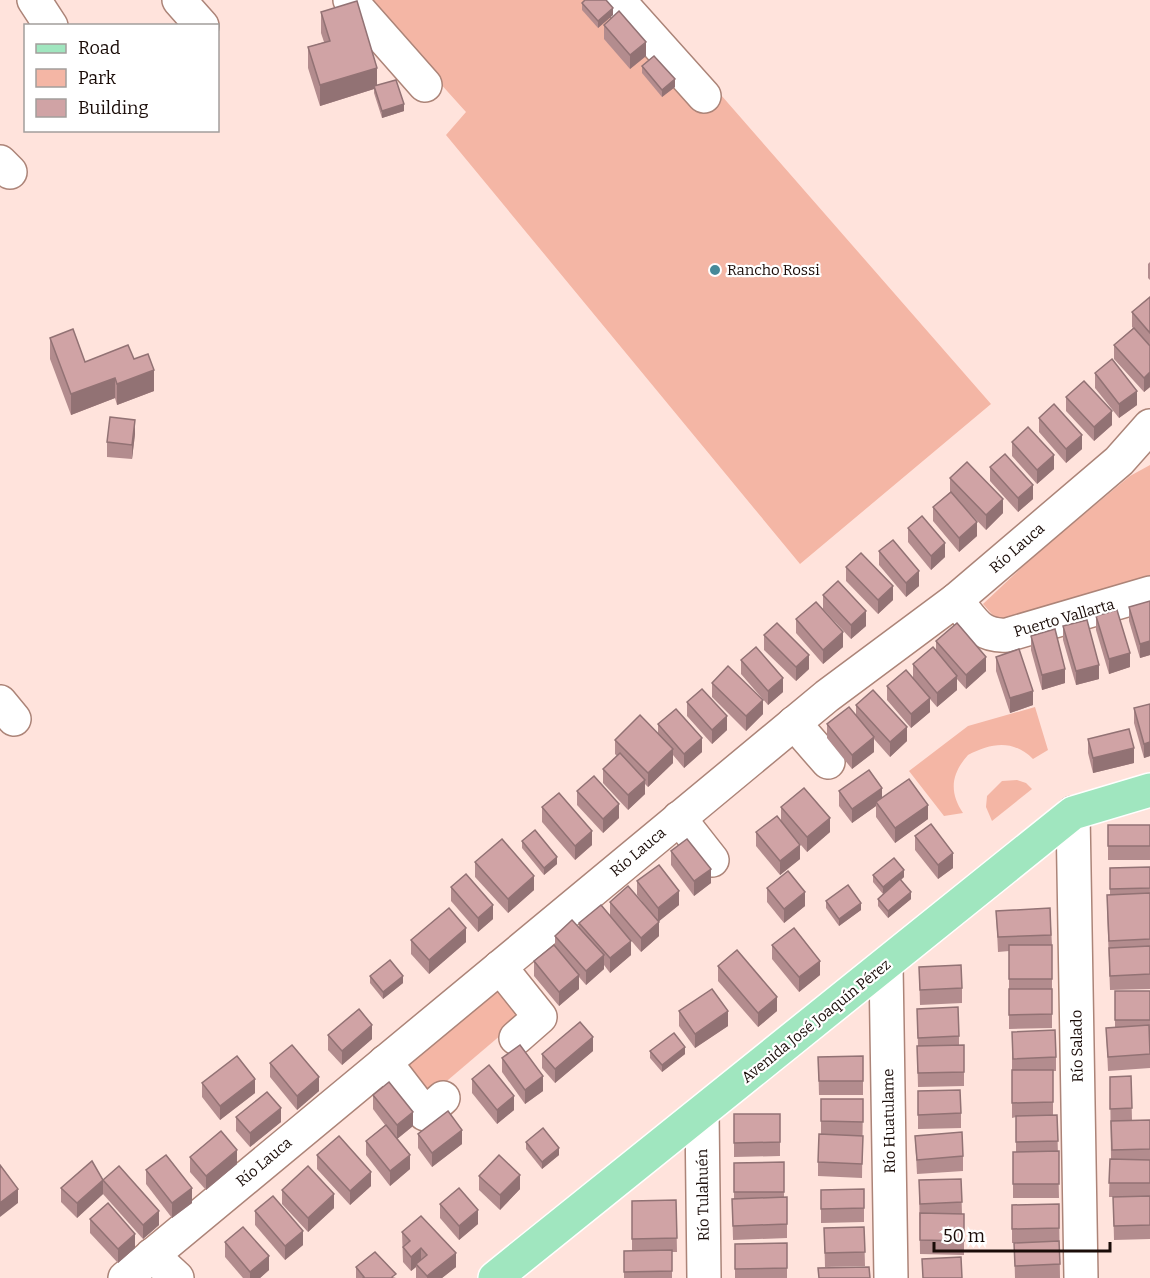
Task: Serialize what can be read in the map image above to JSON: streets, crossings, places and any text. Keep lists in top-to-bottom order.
{
  "streets": {
    "main road": ["Avenida José Joaquín Pérez"],
    "street": [
      "Río Lauca",
      "Puerto Vallarta",
      "Río Salado",
      "Río Huatulame",
      "Río Tulahuén"
    ]
  },
  "crossings": [
    ["Río Lauca", "Puerto Vallarta"],
    ["Avenida José Joaquín Pérez", "Río Salado"],
    ["Avenida José Joaquín Pérez", "Río Huatulame"],
    ["Avenida José Joaquín Pérez", "Río Tulahuén"]
  ],
  "places": ["Rancho Rossi"],
  "legend": ["Road", "Park", "Building"],
  "scale_bar": "50 m"
}
